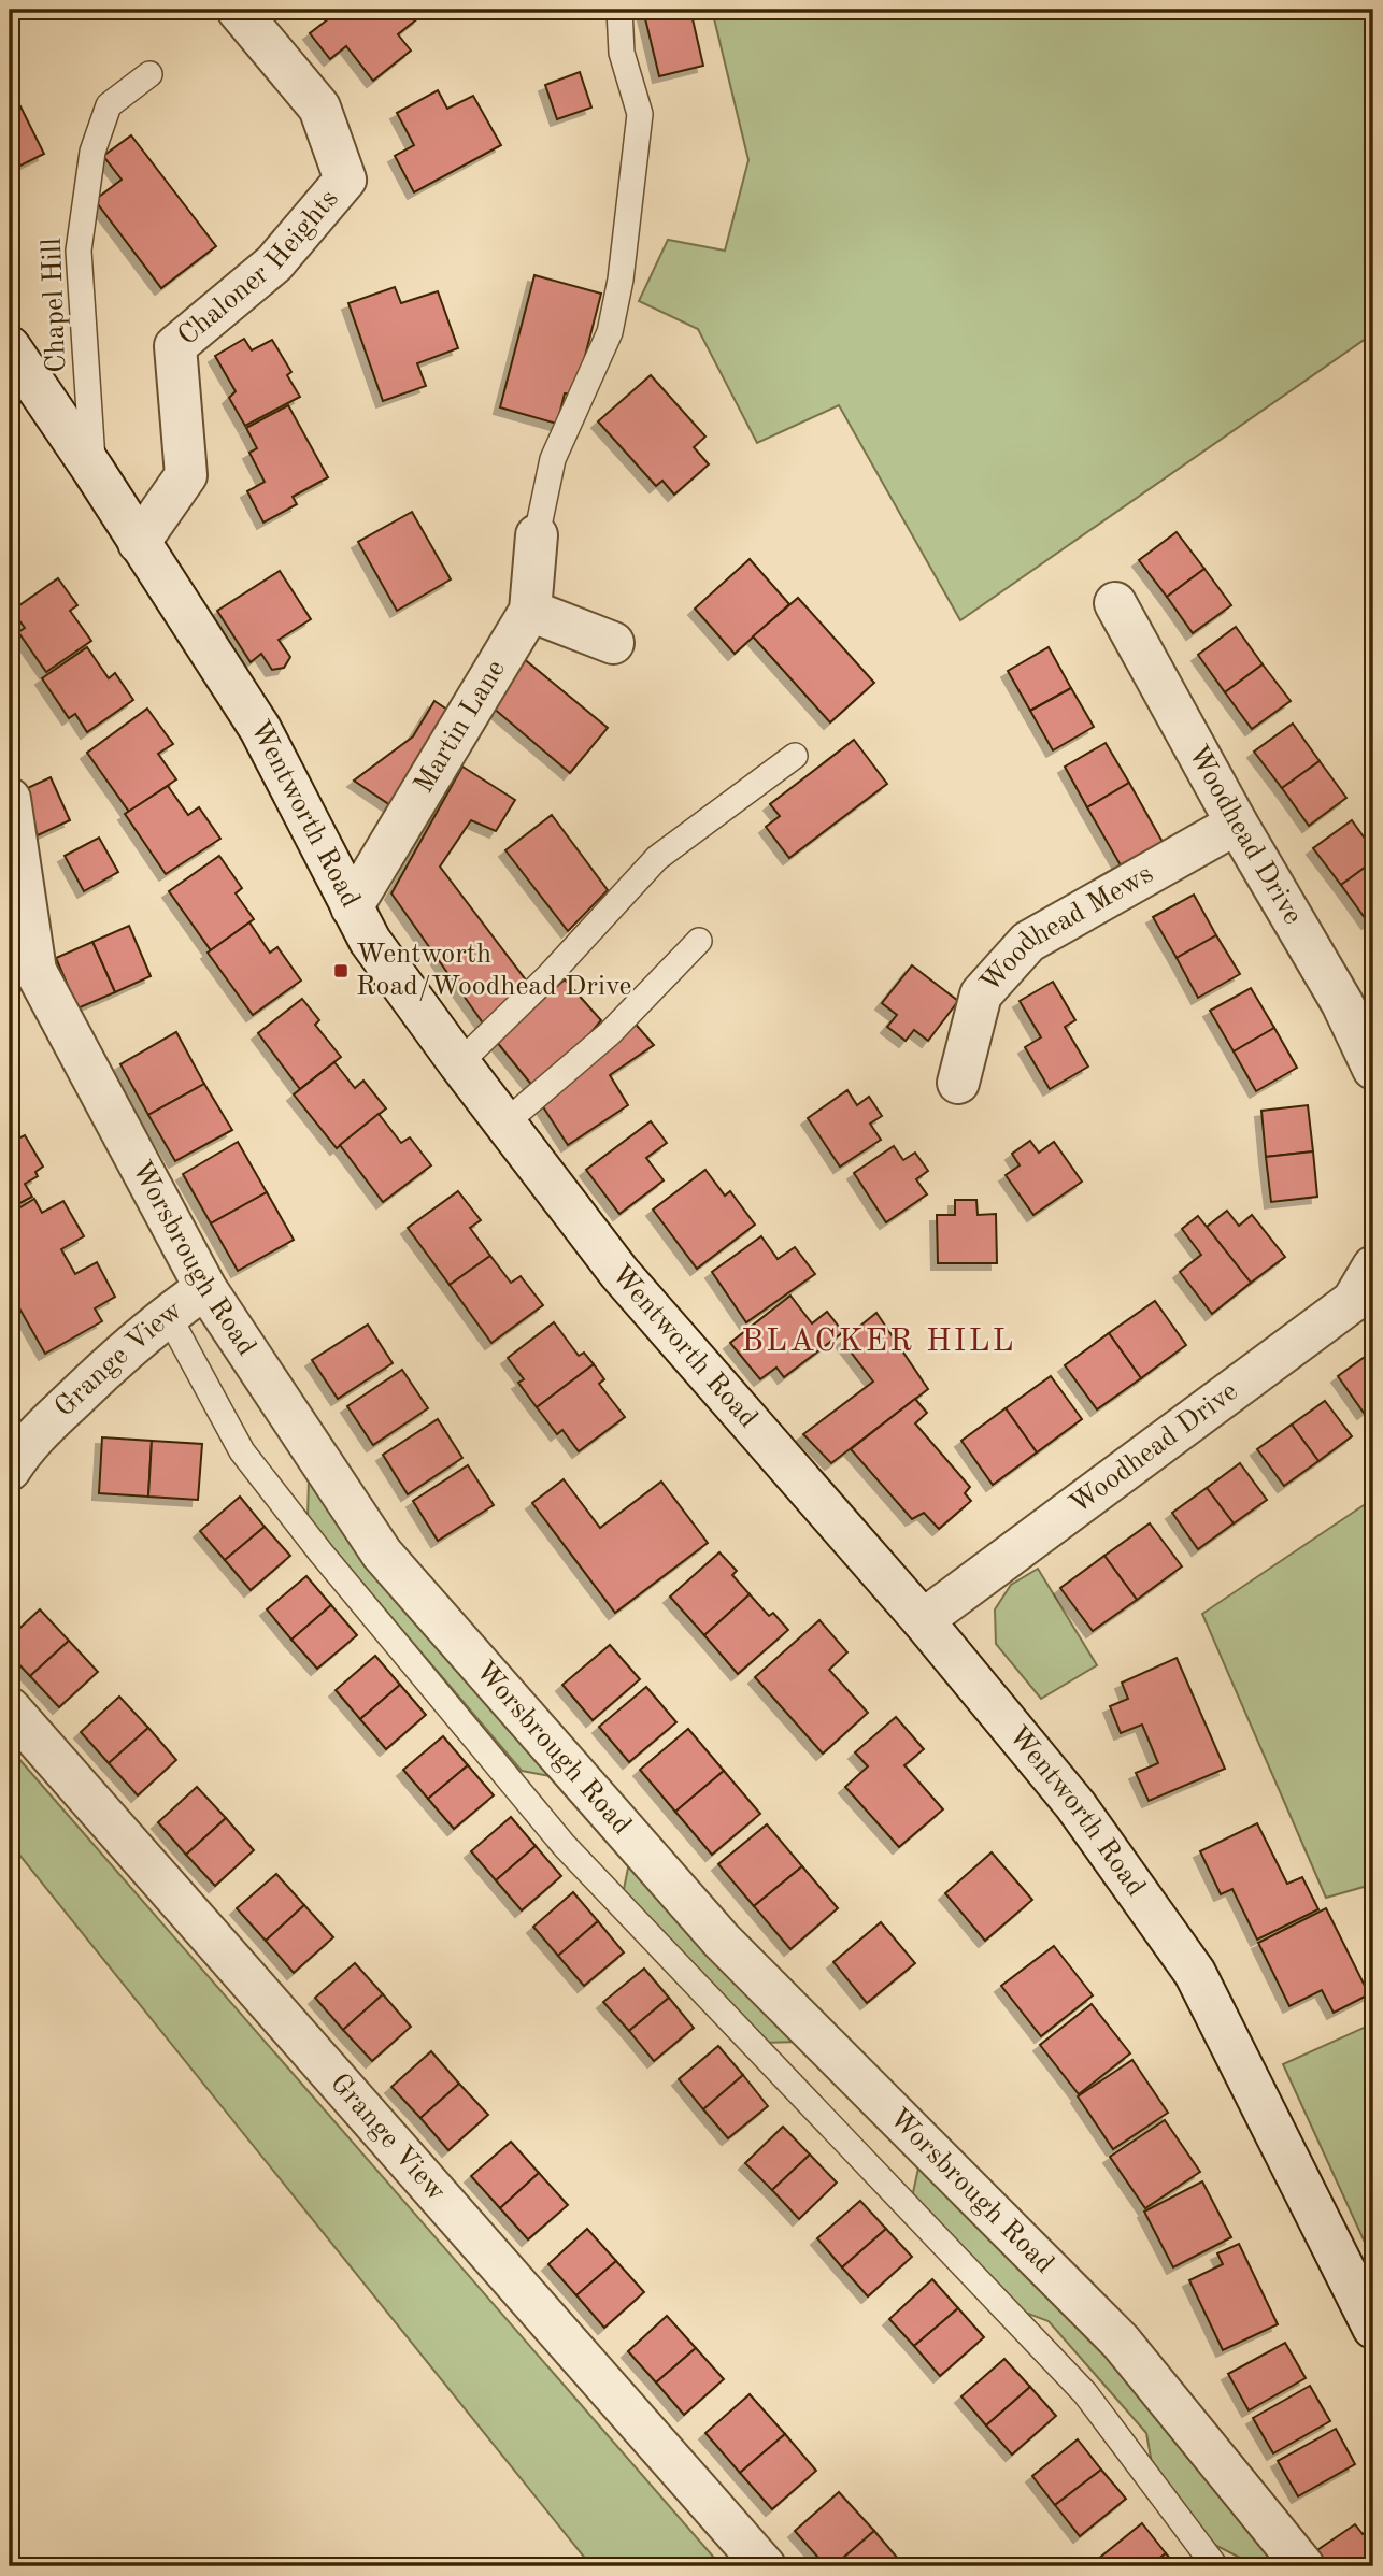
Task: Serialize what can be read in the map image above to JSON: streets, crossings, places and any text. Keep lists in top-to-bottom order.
{
  "streets": {
    "street": [
      "Chaloner Heights",
      "Martin Lane",
      "Wentworth Road",
      "Woodhead Drive",
      "Woodhead Mews",
      "Worsbrough Road",
      "Grange View"
    ],
    "lane": ["Chapel Hill"]
  },
  "crossings": [
    ["Chaloner Heights", "Wentworth Road"],
    ["Chapel Hill", "Wentworth Road"],
    ["Martin Lane", "Wentworth Road"],
    ["Wentworth Road", "Woodhead Drive"],
    ["Woodhead Drive", "Woodhead Mews"],
    ["Worsbrough Road", "Grange View"]
  ],
  "districts": ["BLACKER HILL"],
  "places": {
    "transit": ["Wentworth Road/Woodhead Drive"]
  }
}
